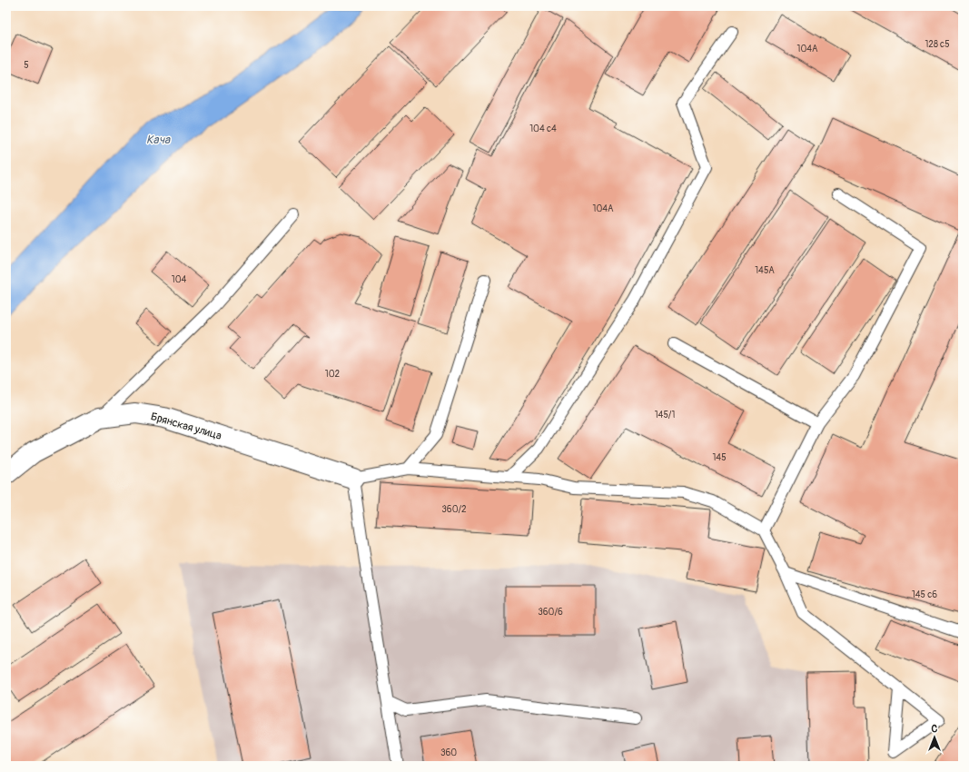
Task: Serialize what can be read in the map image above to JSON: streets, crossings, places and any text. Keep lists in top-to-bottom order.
{
  "streets": {
    "street": ["Брянская улица"]
  },
  "water": ["Кача"],
  "house_numbers": [
    "128 с5",
    "104А",
    "5",
    "104 с4",
    "104А",
    "145А",
    "104",
    "102",
    "145/1",
    "145",
    "360/2",
    "145 с6",
    "360/6",
    "360"
  ],
  "north": "top"
}
